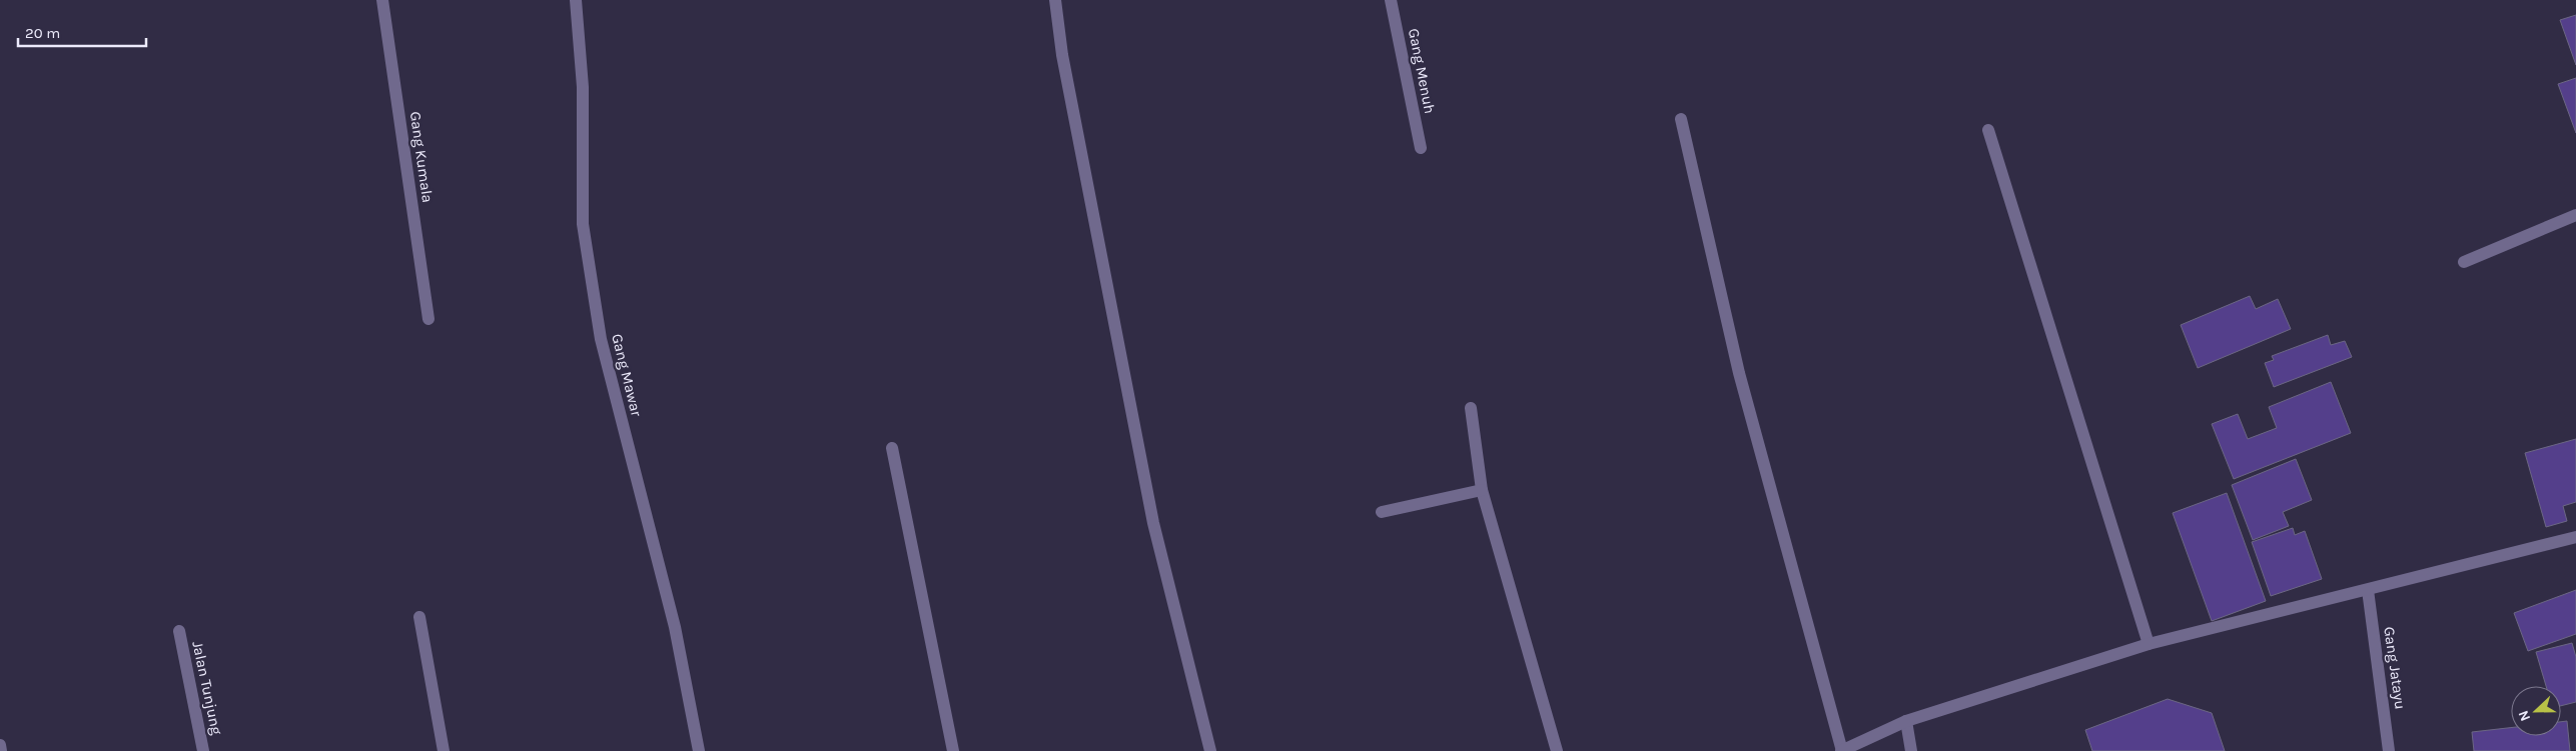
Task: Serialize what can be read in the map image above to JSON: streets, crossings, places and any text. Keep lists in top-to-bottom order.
{
  "streets": {
    "street": [
      "Gang Menuh",
      "Gang Kumala",
      "Gang Mawar",
      "Gang Jatayu",
      "Jalan Tunjung"
    ]
  },
  "scale_bar": "20 m",
  "north": "left"
}
